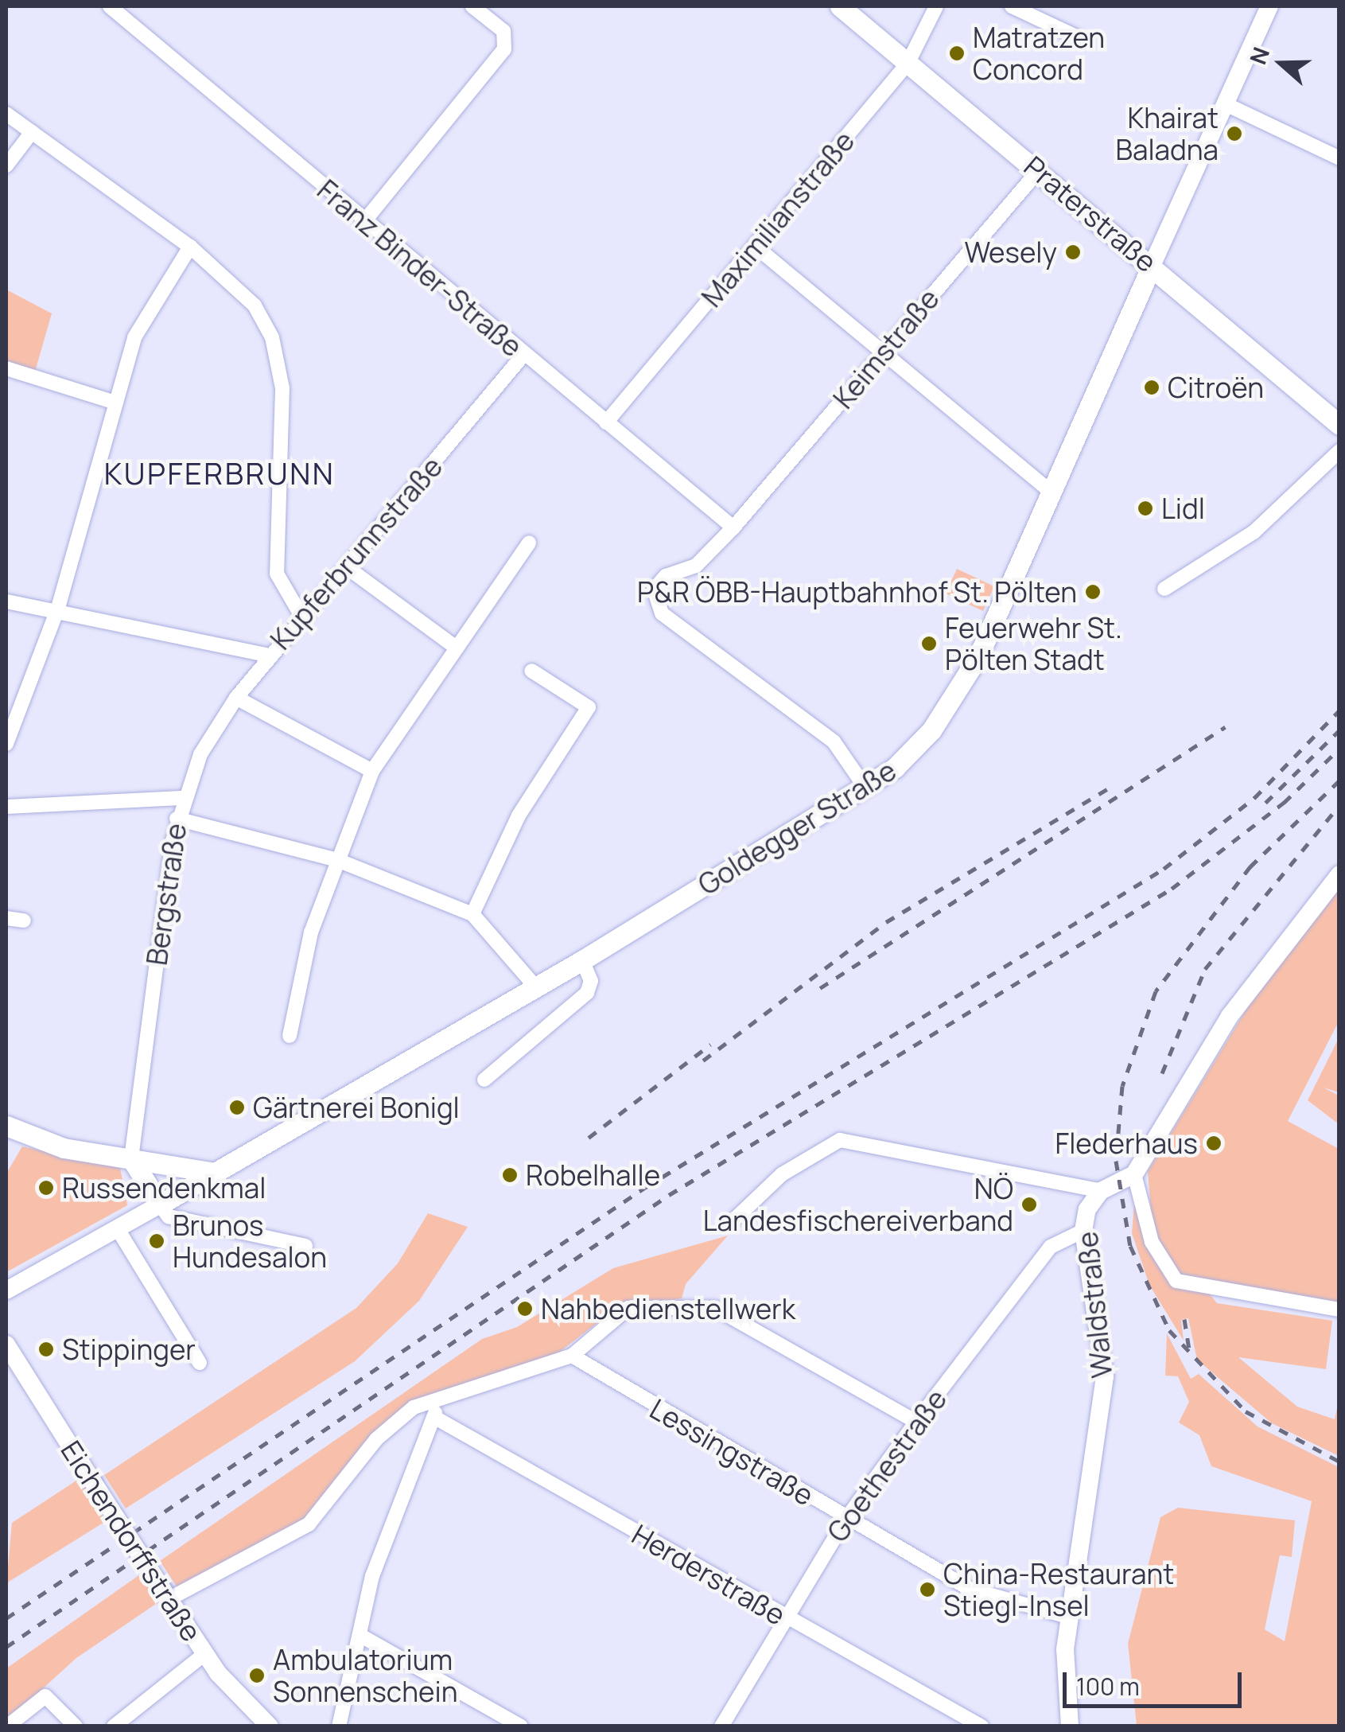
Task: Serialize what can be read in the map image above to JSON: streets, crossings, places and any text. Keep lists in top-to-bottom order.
{
  "streets": {
    "main road": ["Praterstraße", "Goldegger Straße"],
    "street": [
      "Maximilianstraße",
      "Franz Binder-Straße",
      "Keimstraße",
      "Kupferbrunnstraße",
      "Bergstraße",
      "Waldstraße",
      "Lessingstraße",
      "Goethestraße",
      "Eichendorffstraße",
      "Herderstraße"
    ]
  },
  "crossings": [
    ["Praterstraße", "Maximilianstraße"],
    ["Praterstraße", "Keimstraße"],
    ["Praterstraße", "Goldegger Straße"],
    ["Maximilianstraße", "Franz Binder-Straße"],
    ["Franz Binder-Straße", "Keimstraße"],
    ["Franz Binder-Straße", "Kupferbrunnstraße"],
    ["Keimstraße", "Goldegger Straße"],
    ["Kupferbrunnstraße", "Bergstraße"],
    ["Waldstraße", "Lessingstraße"],
    ["Waldstraße", "Goethestraße"],
    ["Lessingstraße", "Goethestraße"],
    ["Goethestraße", "Herderstraße"]
  ],
  "districts": ["KUPFERBRUNN"],
  "places": [
    "Matratzen Concord",
    "Khairat Baladna",
    "Wesely",
    "Citroën",
    "Lidl",
    "P&R ÖBB-Hauptbahnhof St. Pölten",
    "Feuerwehr St. Pölten Stadt",
    "Gärtnerei Bonigl",
    "Flederhaus",
    "Robelhalle",
    "Russendenkmal",
    "NÖ Landesfischereiverband",
    "Brunos Hundesalon",
    "Nahbedienstellwerk",
    "Stippinger",
    "China-Restaurant Stiegl-Insel",
    "Ambulatorium Sonnenschein"
  ],
  "scale_bar": "100 m",
  "north": "left"
}
